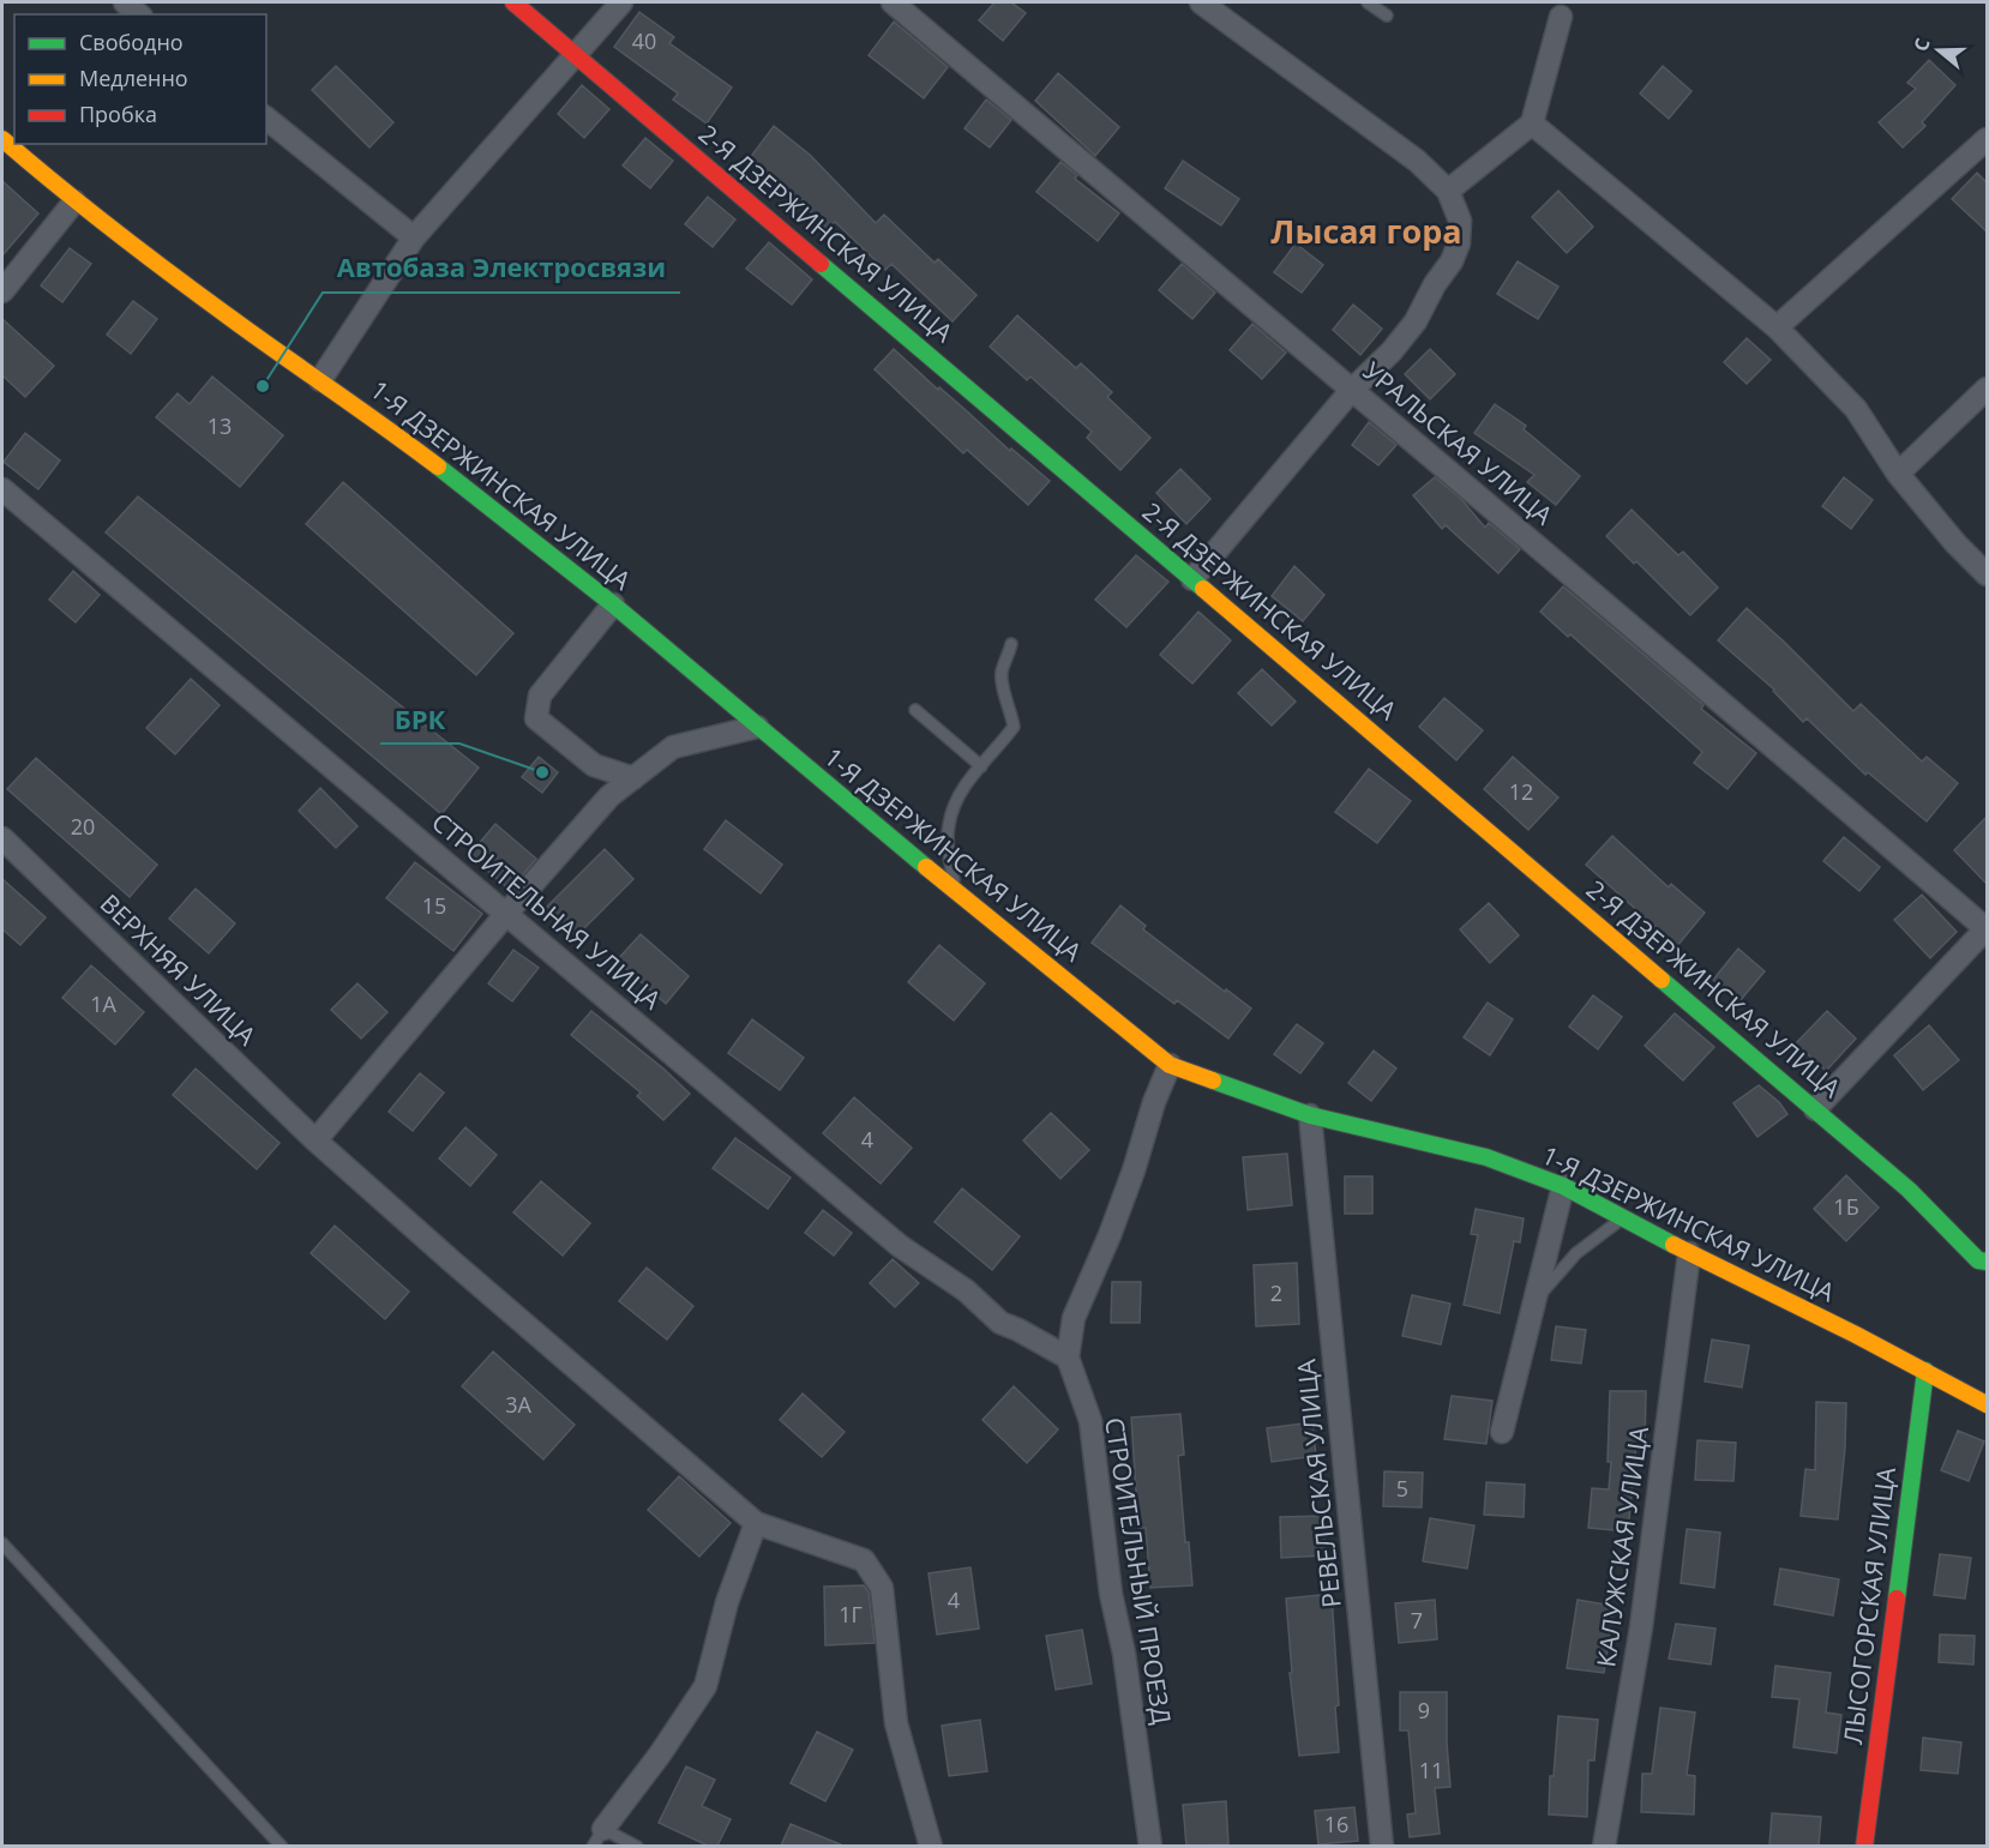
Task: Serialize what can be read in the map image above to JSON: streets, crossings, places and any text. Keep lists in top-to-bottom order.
{
  "streets": {
    "street": [
      "2-Я ДЗЕРЖИНСКАЯ УЛИЦА",
      "УРАЛЬСКАЯ УЛИЦА",
      "1-Я ДЗЕРЖИНСКАЯ УЛИЦА",
      "СТРОИТЕЛЬНАЯ УЛИЦА",
      "ВЕРХНЯЯ УЛИЦА",
      "РЕВЕЛЬСКАЯ УЛИЦА",
      "КАЛУЖСКАЯ УЛИЦА",
      "СТРОИТЕЛЬНЫЙ ПРОЕЗД",
      "ЛЫСОГОРСКАЯ УЛИЦА"
    ]
  },
  "crossings": [
    ["1-Я ДЗЕРЖИНСКАЯ УЛИЦА", "РЕВЕЛЬСКАЯ УЛИЦА"],
    ["1-Я ДЗЕРЖИНСКАЯ УЛИЦА", "КАЛУЖСКАЯ УЛИЦА"],
    ["1-Я ДЗЕРЖИНСКАЯ УЛИЦА", "СТРОИТЕЛЬНЫЙ ПРОЕЗД"],
    ["1-Я ДЗЕРЖИНСКАЯ УЛИЦА", "ЛЫСОГОРСКАЯ УЛИЦА"],
    ["СТРОИТЕЛЬНАЯ УЛИЦА", "СТРОИТЕЛЬНЫЙ ПРОЕЗД"]
  ],
  "districts": ["Лысая гора"],
  "places": ["Автобаза Электросвязи", "БРК"],
  "house_numbers": [
    "40",
    "13",
    "12",
    "20",
    "15",
    "1А",
    "4",
    "1Б",
    "2",
    "3А",
    "5",
    "4",
    "1Г",
    "7",
    "9",
    "11",
    "16"
  ],
  "legend": ["Свободно", "Медленно", "Пробка"],
  "north": "left"
}
